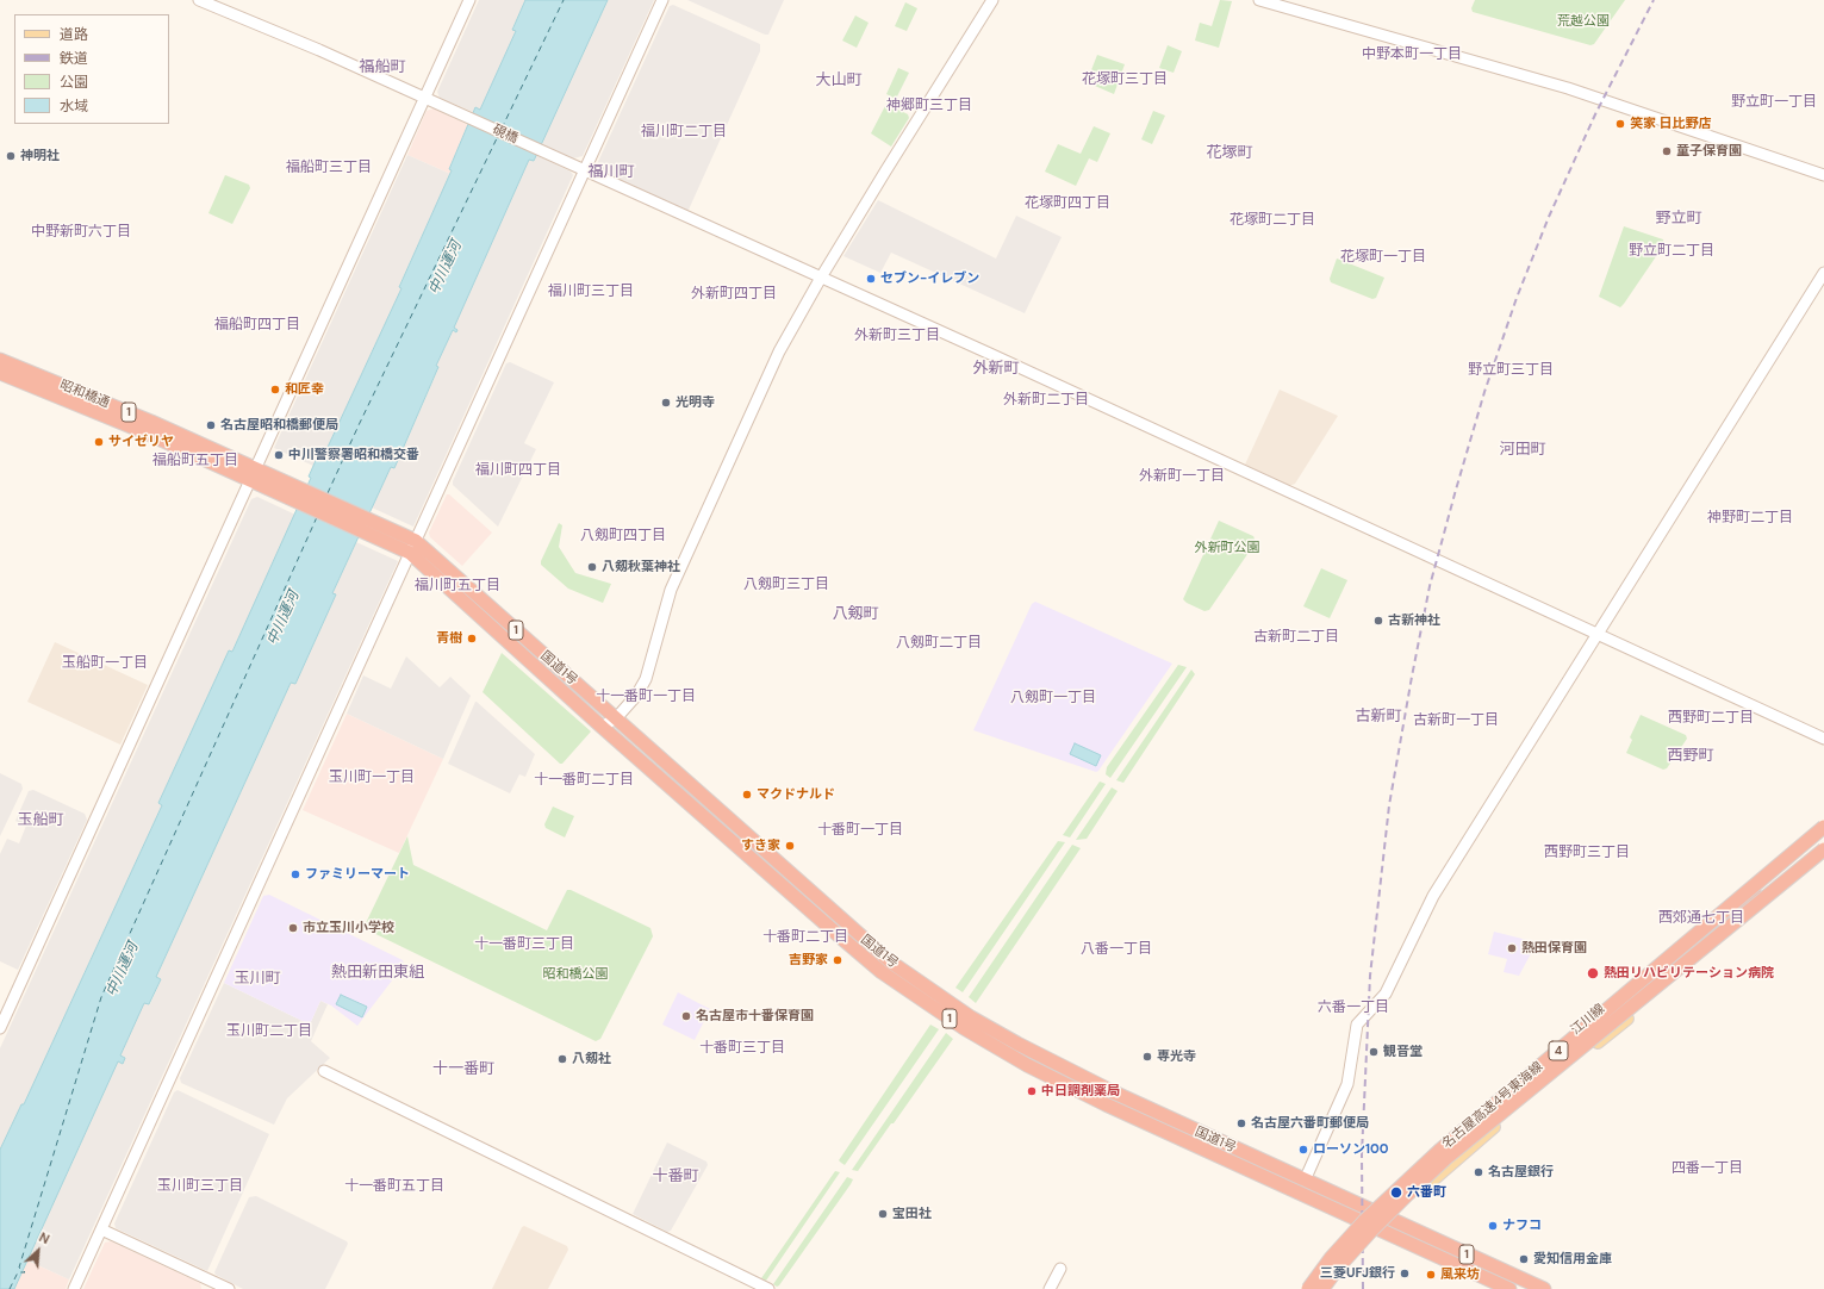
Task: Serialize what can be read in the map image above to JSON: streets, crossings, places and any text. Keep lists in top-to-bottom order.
{
  "streets": {
    "highway": [
      "昭和橋通",
      "1",
      "国道1号",
      "4",
      "名古屋高速4号東海線"
    ],
    "main road": ["江川線"],
    "street": ["硯橋"]
  },
  "crossings": [
    ["昭和橋通", "国道1号"],
    ["国道1号", "江川線"]
  ],
  "districts": [
    "中野本町一丁目",
    "福船町",
    "花塚町三丁目",
    "大山町",
    "野立町一丁目",
    "神郷町三丁目",
    "福川町二丁目",
    "花塚町",
    "福船町三丁目",
    "福川町",
    "花塚町四丁目",
    "野立町",
    "花塚町二丁目",
    "中野新町六丁目",
    "野立町二丁目",
    "花塚町一丁目",
    "福川町三丁目",
    "外新町四丁目",
    "福船町四丁目",
    "外新町三丁目",
    "外新町",
    "野立町三丁目",
    "外新町二丁目",
    "河田町",
    "福船町五丁目",
    "福川町四丁目",
    "外新町一丁目",
    "神野町二丁目",
    "八剱町四丁目",
    "八剱町三丁目",
    "福川町五丁目",
    "八剱町",
    "古新町二丁目",
    "八剱町二丁目",
    "玉船町一丁目",
    "十一番町一丁目",
    "八剱町一丁目",
    "古新町",
    "西野町二丁目",
    "古新町一丁目",
    "西野町",
    "玉川町一丁目",
    "十一番町二丁目",
    "玉船町",
    "十番町一丁目",
    "西野町三丁目",
    "西郊通七丁目",
    "十番町二丁目",
    "十一番町三丁目",
    "八番一丁目",
    "熱田新田東組",
    "玉川町",
    "六番一丁目",
    "玉川町二丁目",
    "十番町三丁目",
    "十一番町",
    "四番一丁目",
    "十番町",
    "玉川町三丁目",
    "十一番町五丁目"
  ],
  "water": ["中川運河"],
  "parks": ["荒越公園", "外新町公園", "昭和橋公園"],
  "places": [
    "笑家 日比野店",
    "童子保育園",
    "神明社",
    "セブン-イレブン",
    "和匠幸",
    "光明寺",
    "名古屋昭和橋郵便局",
    "サイゼリヤ",
    "中川警察署昭和橋交番",
    "八剱秋葉神社",
    "古新神社",
    "青樹",
    "マクドナルド",
    "すき家",
    "ファミリーマート",
    "市立玉川小学校",
    "熱田保育園",
    "吉野家",
    "熱田リハビリテーション病院",
    "名古屋市十番保育園",
    "観音堂",
    "専光寺",
    "八剱社",
    "中日調剤薬局",
    "名古屋六番町郵便局",
    "ローソン100",
    "名古屋銀行",
    "六番町",
    "宝田社",
    "ナフコ",
    "愛知信用金庫",
    "三菱UFJ銀行",
    "風来坊"
  ],
  "legend": [
    "道路",
    "鉄道",
    "公園",
    "水域"
  ],
  "north": "top right"
}
